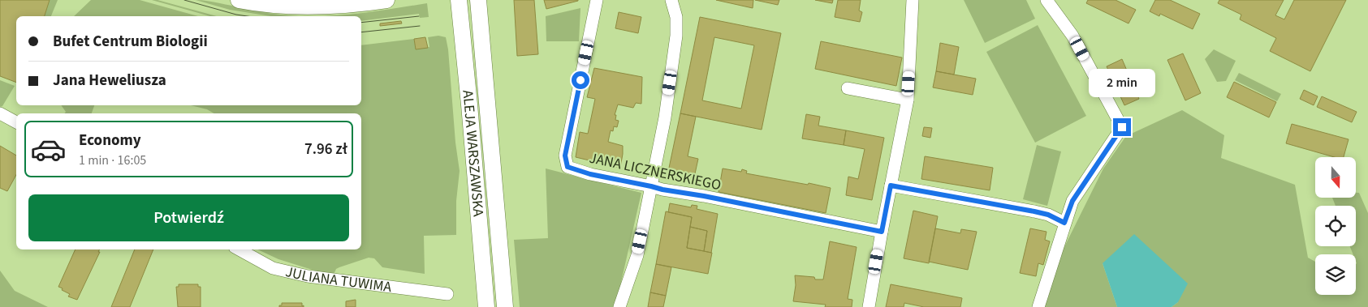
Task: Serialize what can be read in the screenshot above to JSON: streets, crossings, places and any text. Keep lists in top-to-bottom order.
{
  "streets": {
    "main road": ["ALEJA WARSZAWSKA"],
    "street": ["JANA LICZNERSKIEGO", "JULIANA TUWIMA"]
  },
  "north": "bottom",
  "page": {
    "banner": ["Bufet Centrum Biologii", "Jana Heweliusza"],
    "bubble": "2 min",
    "list": [
      {
        "name": "Economy",
        "note": "1 min · 16:05",
        "value": "7.96 zł"
      }
    ],
    "buttons": "Potwierdź"
  }
}
